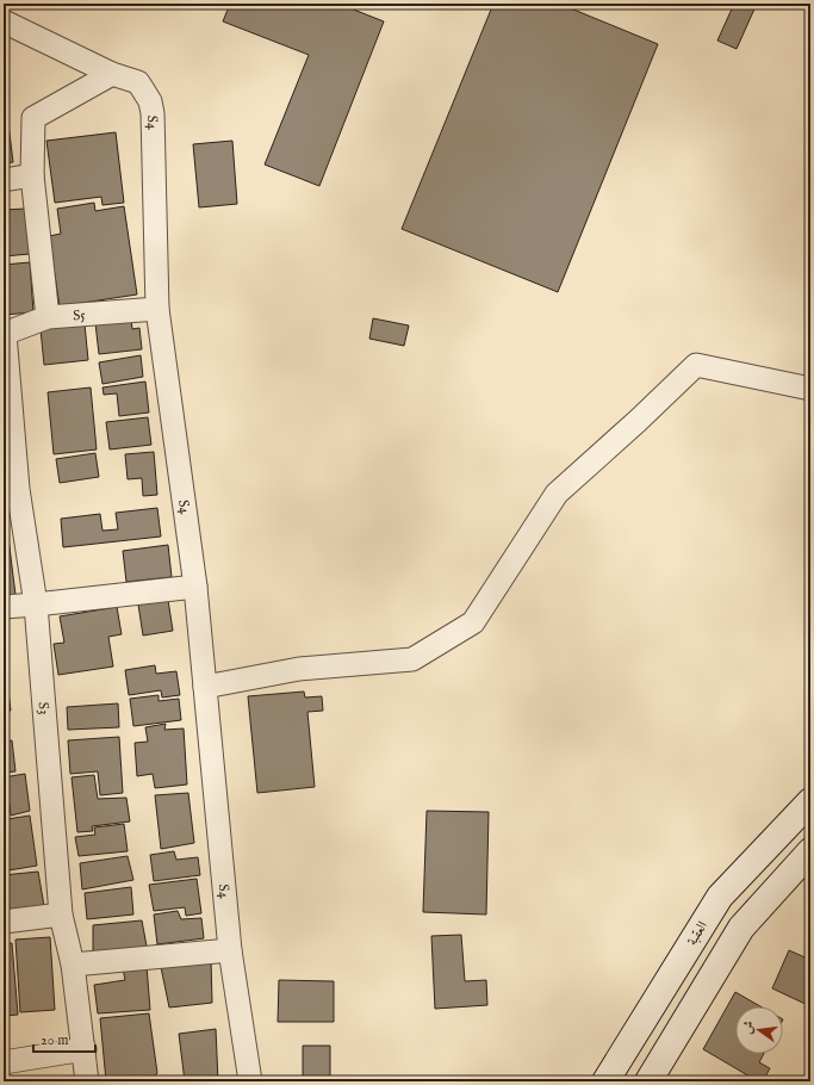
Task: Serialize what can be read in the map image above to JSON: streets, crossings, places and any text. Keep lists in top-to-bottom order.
{
  "streets": {
    "main road": ["العقبة"],
    "street": ["S4", "S5", "S3"]
  },
  "crossings": [
    ["S4", "S5"],
    ["S5", "S3"]
  ],
  "scale_bar": "20 m",
  "north": "left"
}
